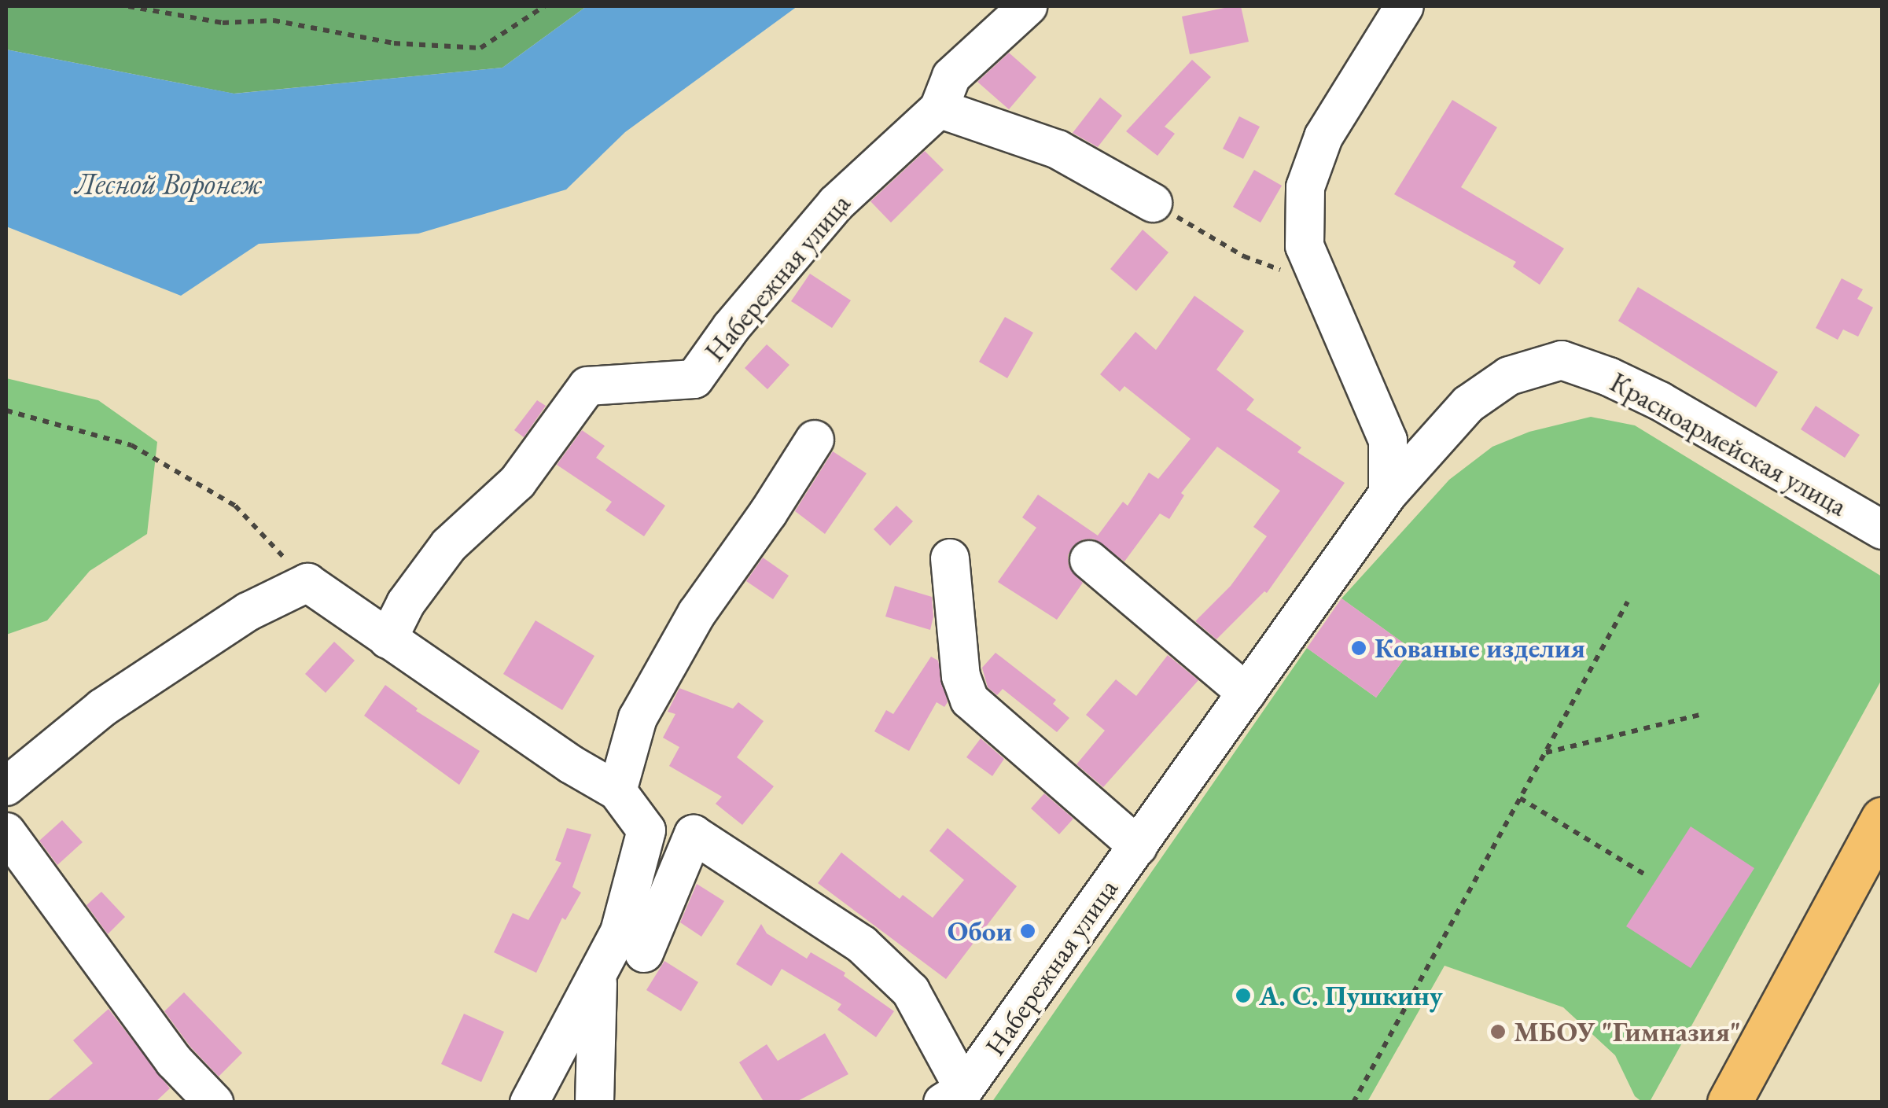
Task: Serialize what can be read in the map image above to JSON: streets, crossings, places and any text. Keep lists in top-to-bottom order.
{
  "streets": {
    "street": ["Набережная улица", "Красноармейская улица"]
  },
  "crossings": [
    ["Набережная улица", "Красноармейская улица"]
  ],
  "water": ["Лесной Воронеж"],
  "places": [
    "Кованые изделия",
    "Обои",
    "А. С. Пушкину",
    "МБОУ \"Гимназия\""
  ]
}
